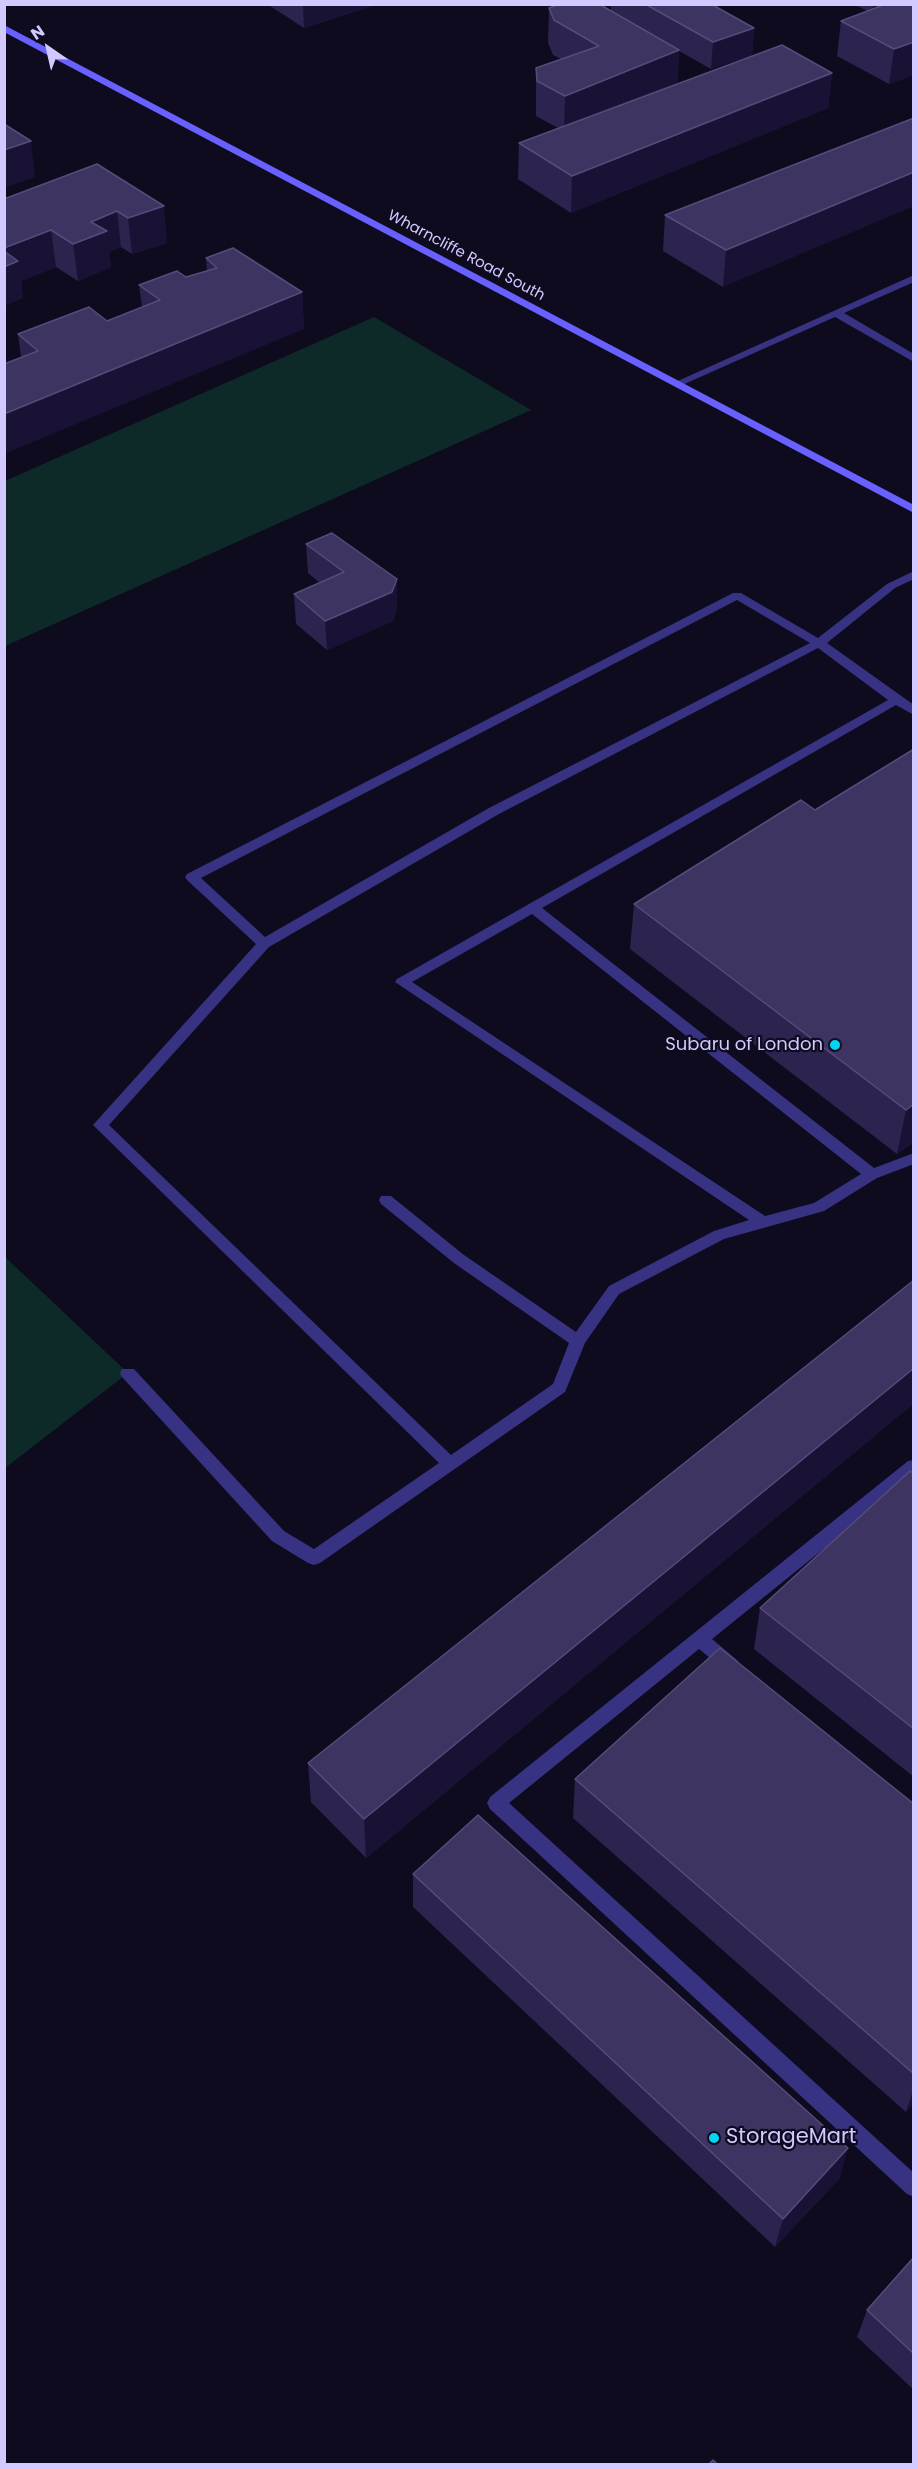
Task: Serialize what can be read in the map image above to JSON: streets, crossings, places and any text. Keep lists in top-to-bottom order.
{
  "streets": {
    "main road": ["Wharncliffe Road South"]
  },
  "places": ["Subaru of London", "StorageMart"],
  "north": "top left"
}
